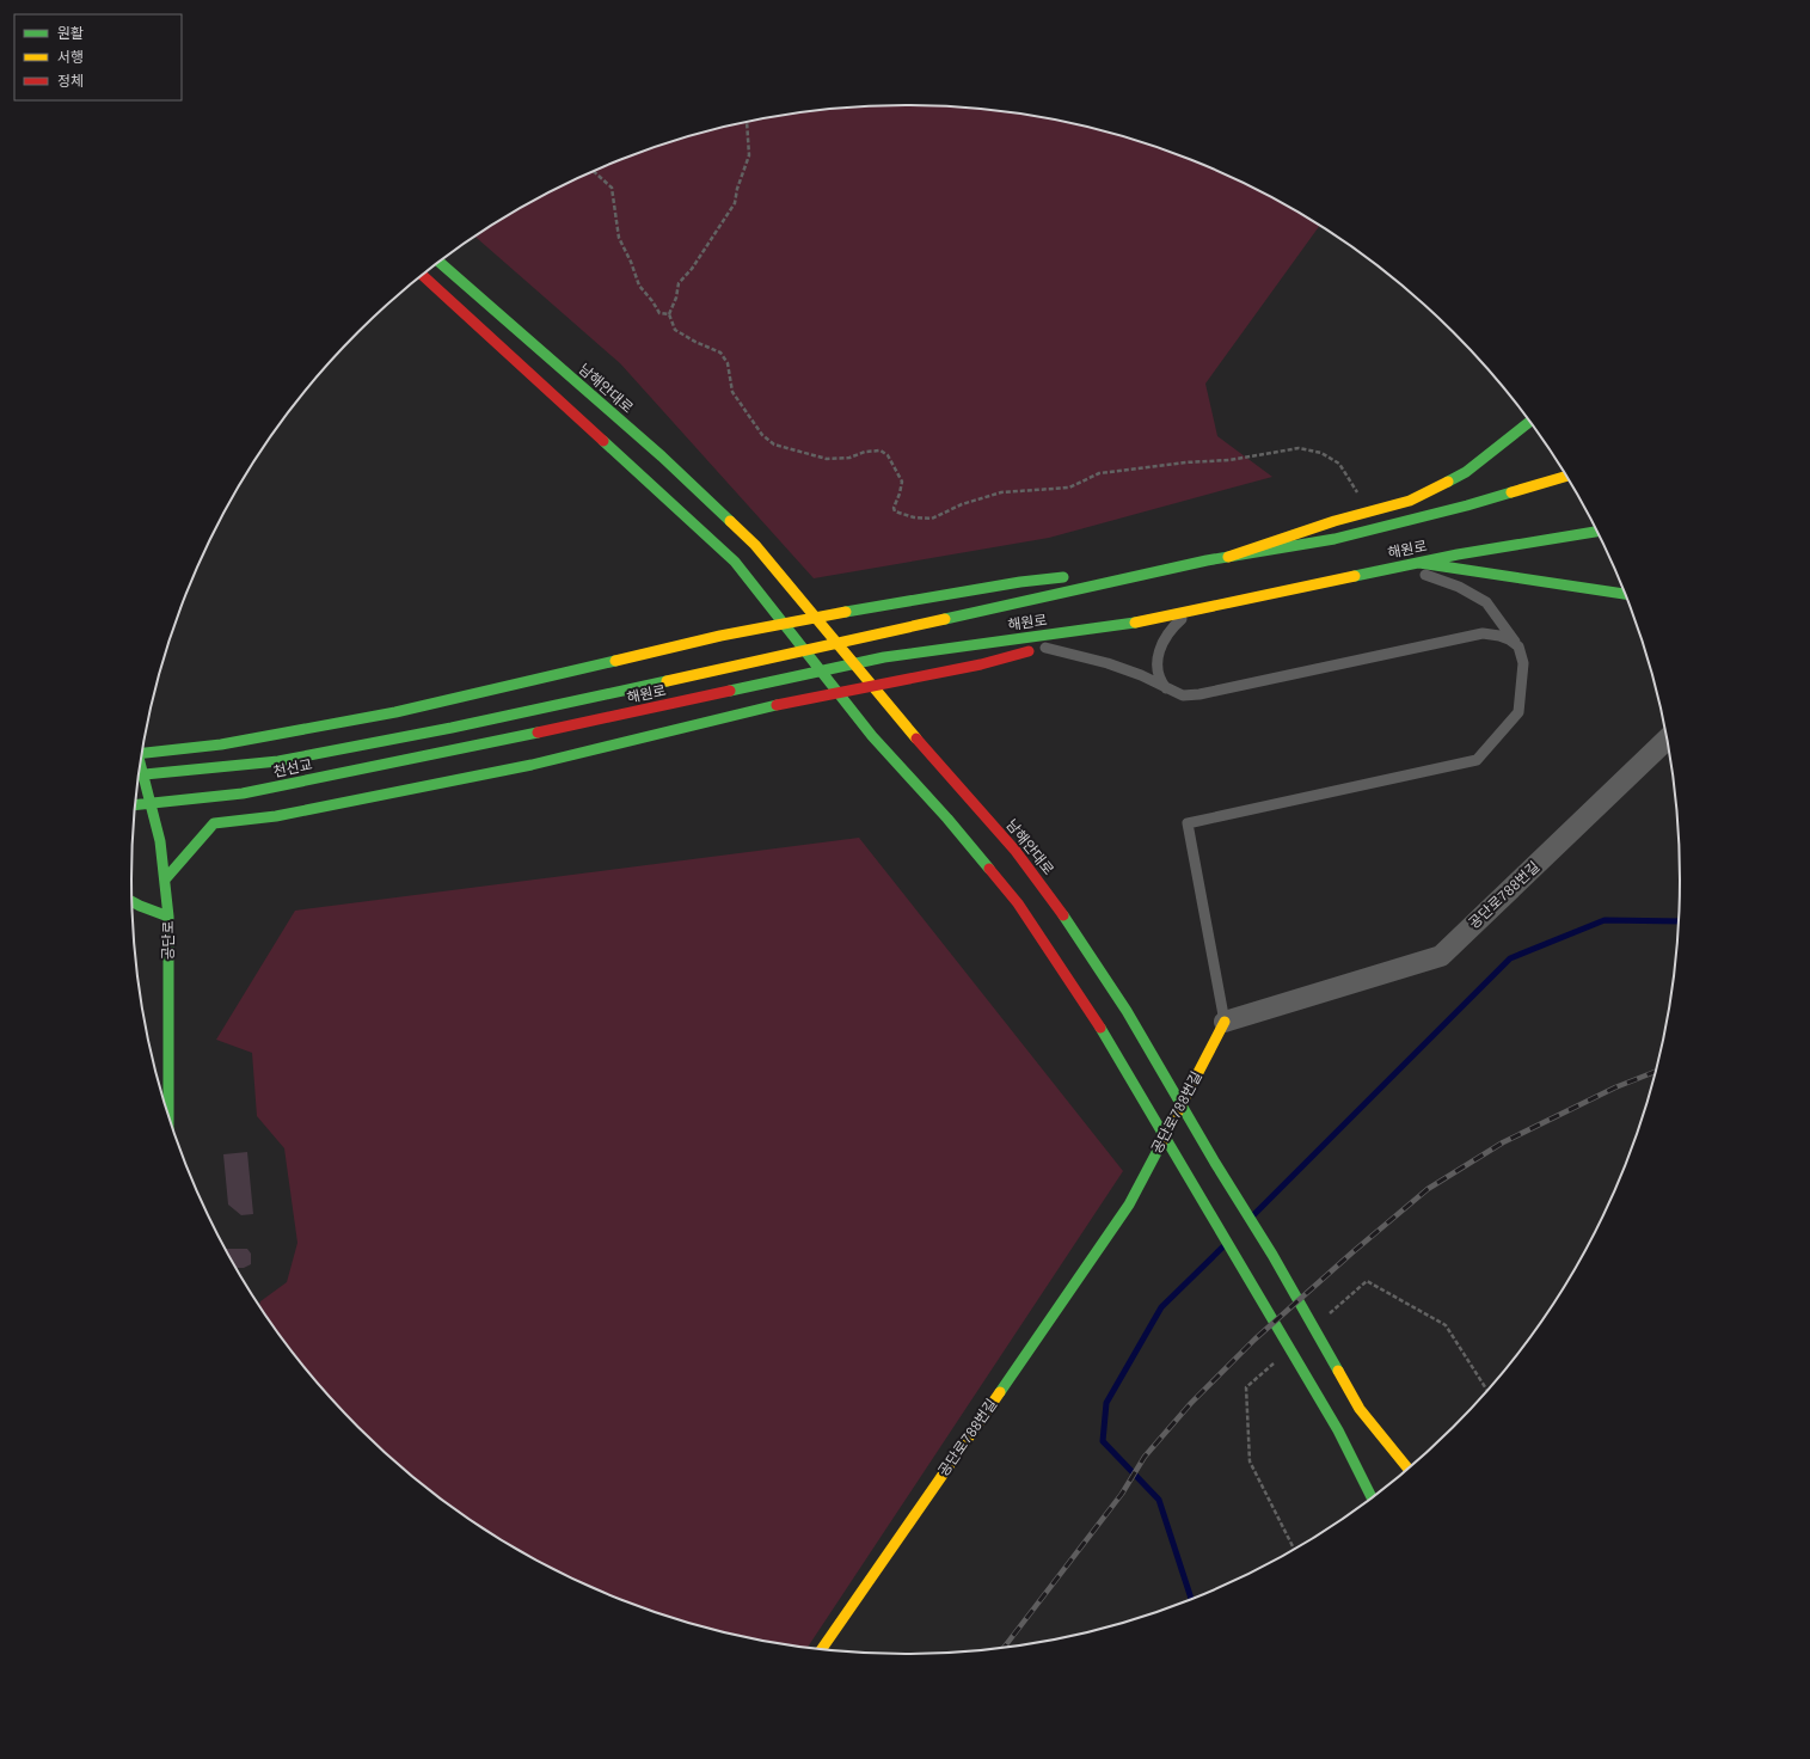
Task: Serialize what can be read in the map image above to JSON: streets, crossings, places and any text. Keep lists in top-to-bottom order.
{
  "streets": {
    "main road": [
      "남해안대로",
      "해원로",
      "천선교",
      "공단로788번길",
      "공단로"
    ]
  },
  "crossings": [
    ["해원로", "천선교"]
  ],
  "legend": ["원활", "서행", "정체"]
}
